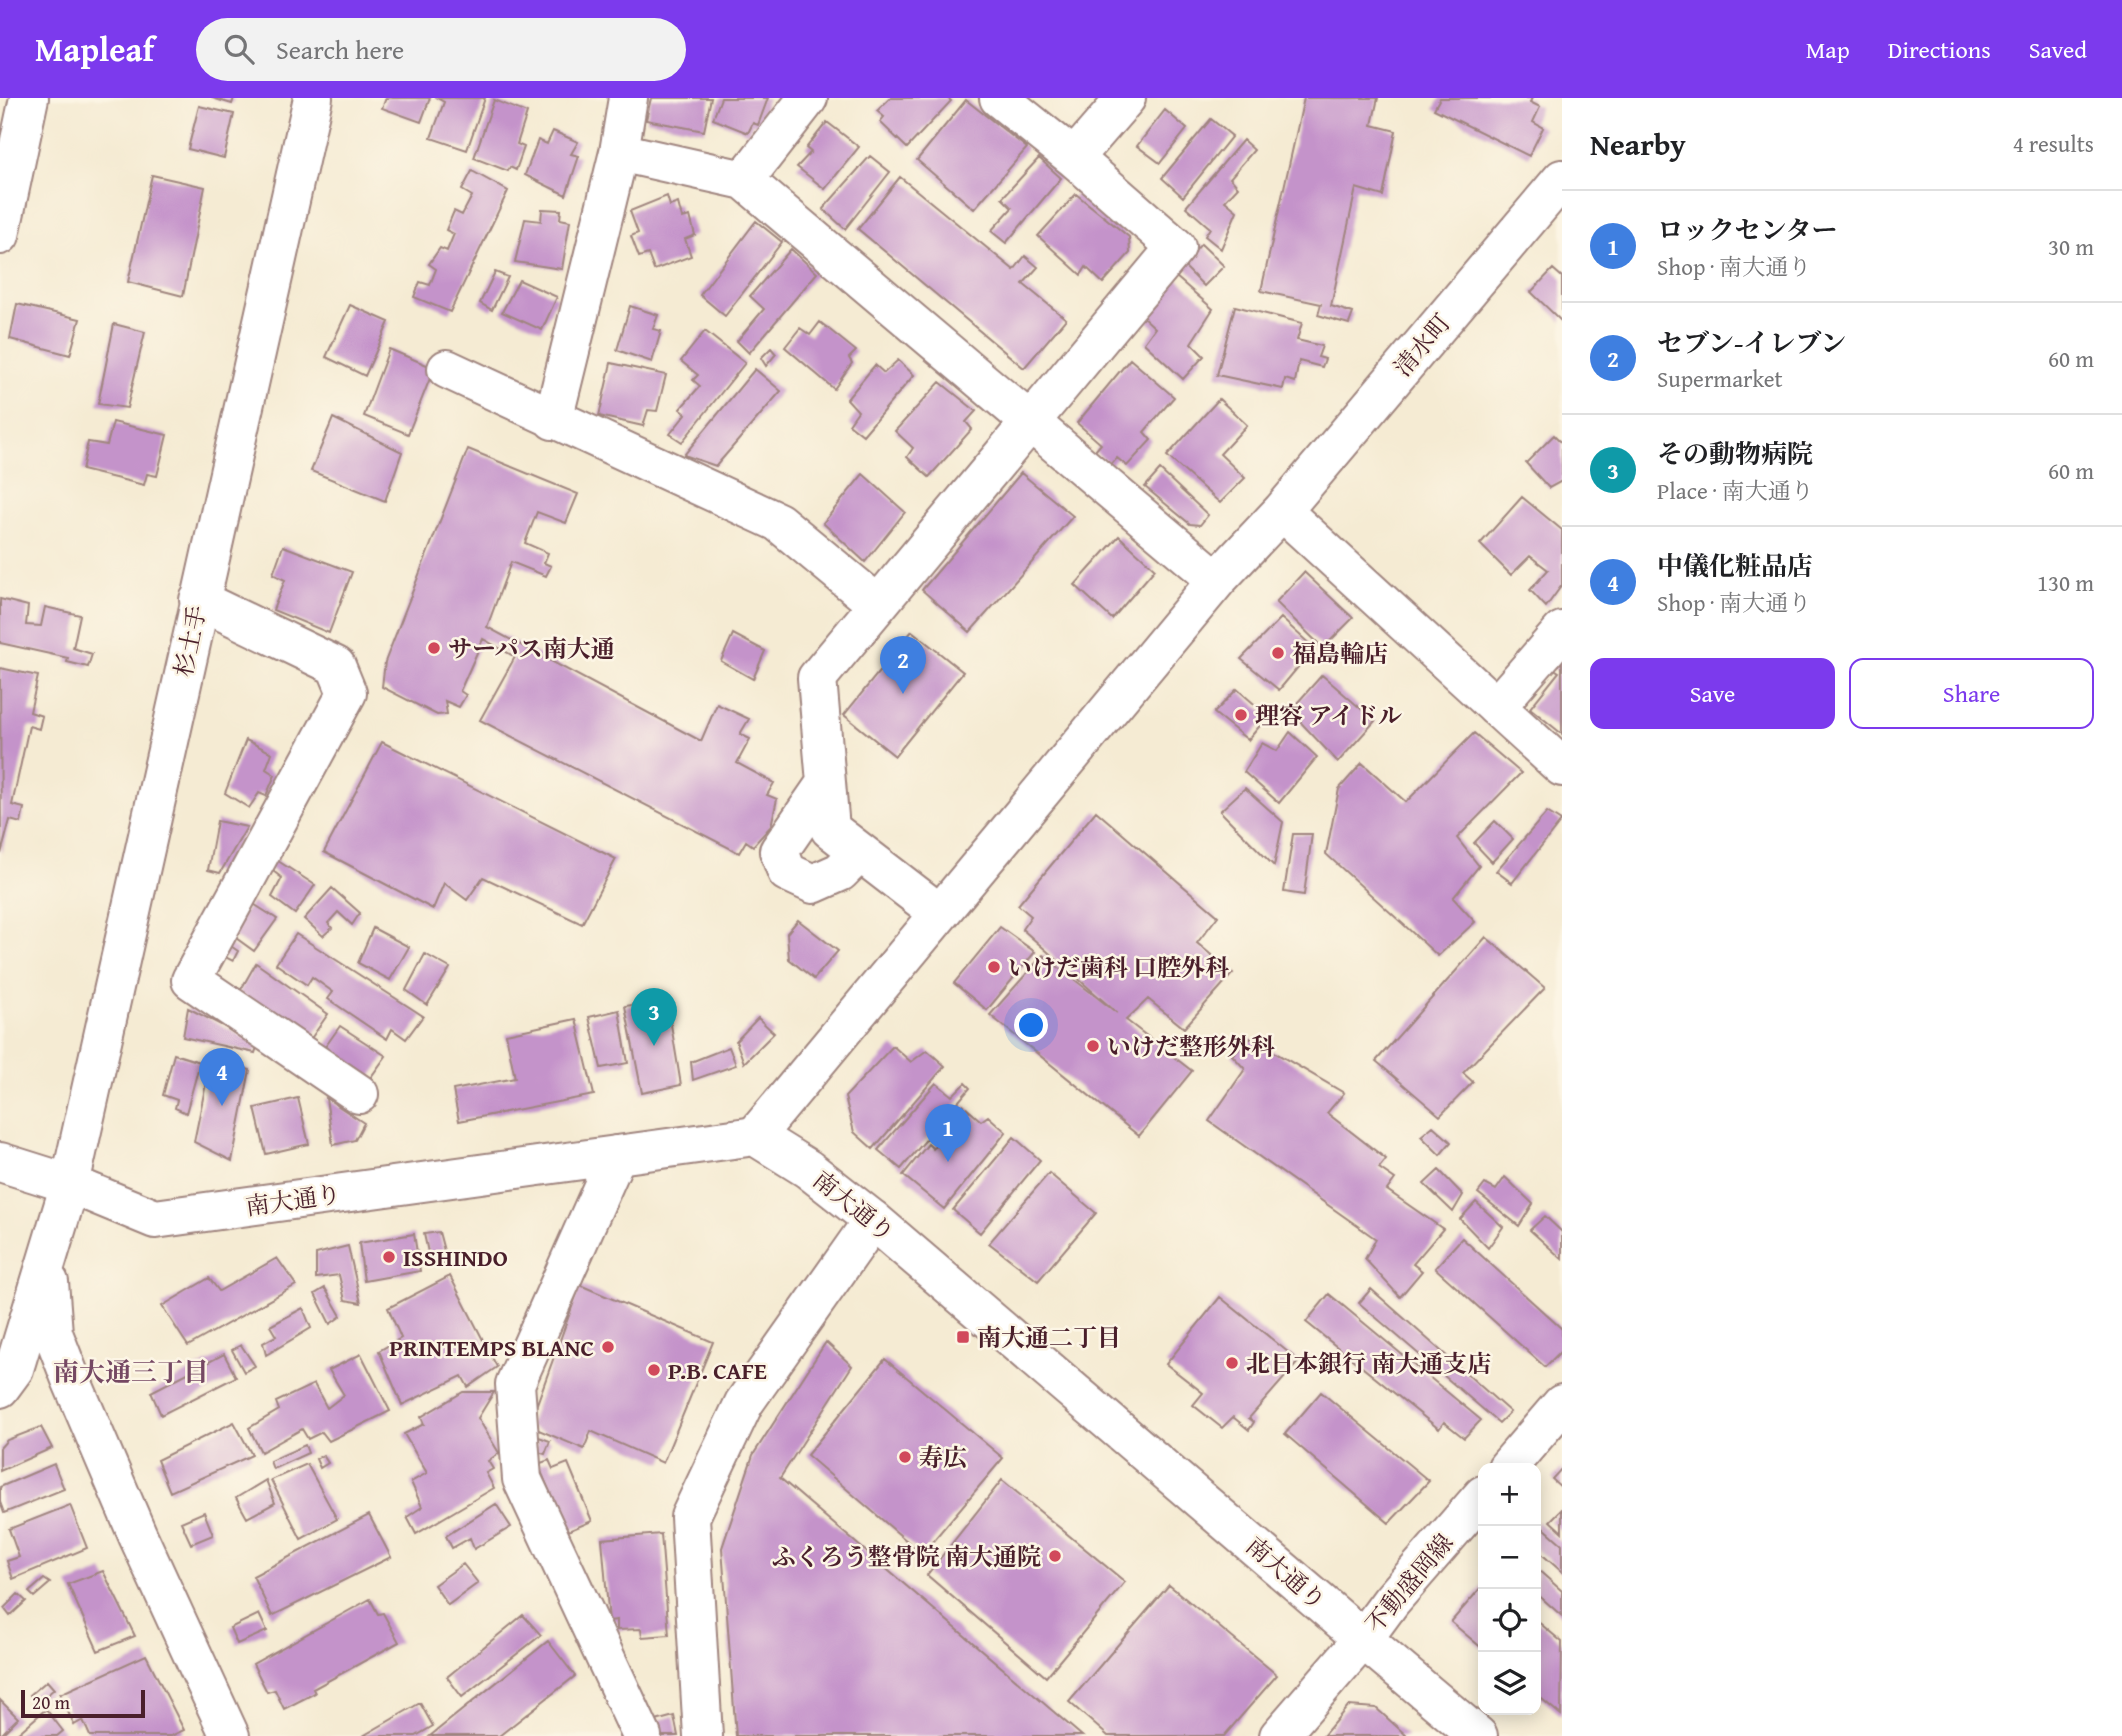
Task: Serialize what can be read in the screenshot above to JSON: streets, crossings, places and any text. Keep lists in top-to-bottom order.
{
  "streets": {
    "street": [
      "清水町",
      "杉土手",
      "南大通り",
      "不動盛岡線"
    ]
  },
  "crossings": [
    ["清水町", "南大通り"],
    ["杉土手", "南大通り"],
    ["南大通り", "不動盛岡線"]
  ],
  "districts": ["南大通三丁目"],
  "places": {
    "other": [
      "サーパス南大通",
      "福島輪店",
      "理容 アイドル",
      "いけだ歯科 口腔外科",
      "いけだ整形外科",
      "ISSHINDO",
      "PRINTEMPS BLANC",
      "北日本銀行 南大通支店",
      "P.B. CAFE",
      "寿広",
      "ふくろう整骨院 南大通院"
    ],
    "transit": ["南大通二丁目"]
  },
  "scale_bar": "20 m",
  "page": {
    "header": "Mapleaf",
    "search": "Search here",
    "nav": ["Map", "Directions", "Saved"],
    "heading": ["Nearby", "4 results"],
    "list": [
      {
        "mark": "1",
        "name": "ロックセンター",
        "note": "Shop · 南大通り",
        "value": "30 m"
      },
      {
        "mark": "2",
        "name": "セブン-イレブン",
        "note": "Supermarket",
        "value": "60 m"
      },
      {
        "mark": "3",
        "name": "その動物病院",
        "note": "Place · 南大通り",
        "value": "60 m"
      },
      {
        "mark": "4",
        "name": "中儀化粧品店",
        "note": "Shop · 南大通り",
        "value": "130 m"
      }
    ],
    "pins": [
      "2",
      "3",
      "4",
      "1"
    ],
    "buttons": ["Save", "Share"],
    "map_buttons": ["+", "−"],
    "scale": "20 m"
  }
}
